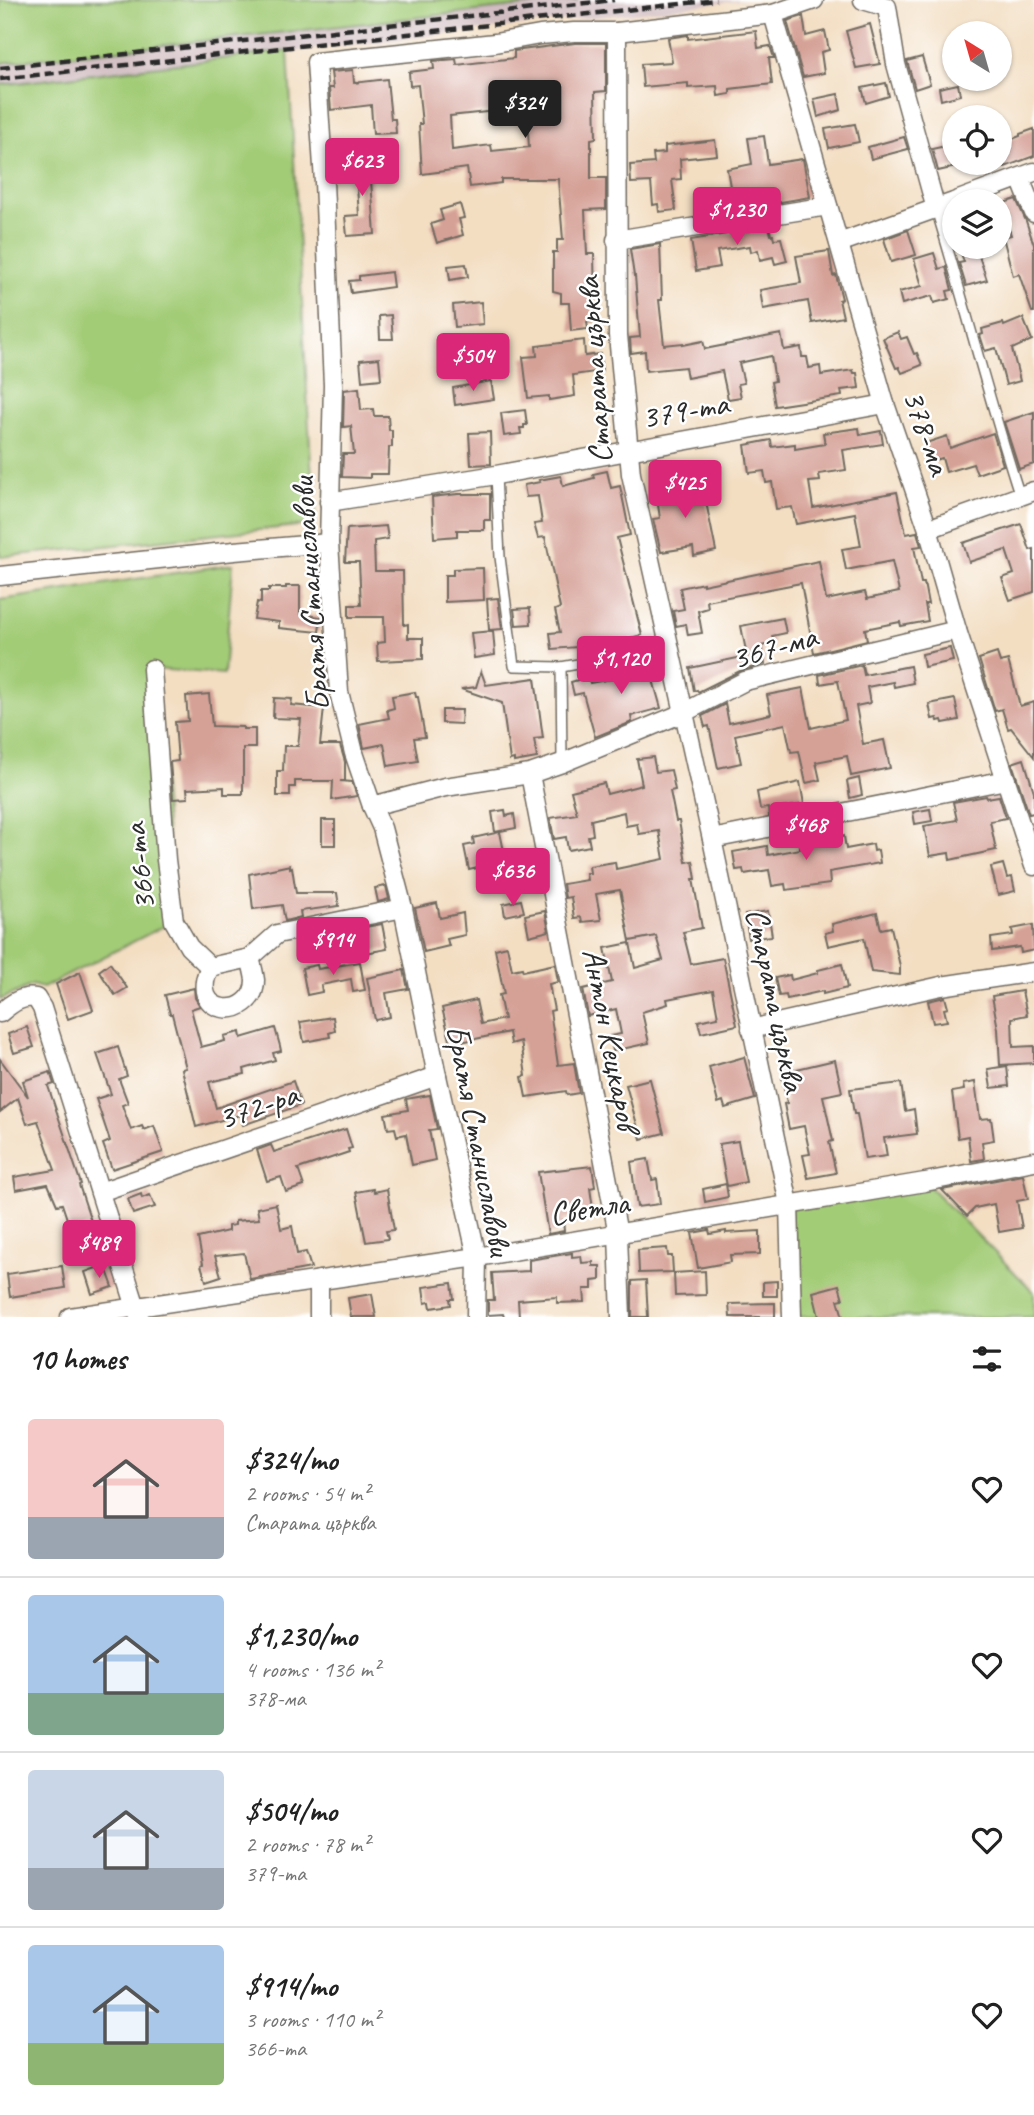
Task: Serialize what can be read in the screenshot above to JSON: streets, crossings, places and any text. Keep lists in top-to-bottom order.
{
  "streets": {
    "street": [
      "Старата църква",
      "379-та",
      "378-ма",
      "Братя Станиславови",
      "367-ма",
      "366-та",
      "Антон Кецкаров",
      "372-ра",
      "Светла"
    ]
  },
  "crossings": [
    ["Старата църква", "379-та"],
    ["Старата църква", "Братя Станиславови"],
    ["Старата църква", "367-ма"],
    ["Старата църква", "Светла"],
    ["379-та", "378-ма"],
    ["379-та", "Братя Станиславови"],
    ["378-ма", "367-ма"],
    ["Братя Станиславови", "367-ма"],
    ["Братя Станиславови", "372-ра"],
    ["Братя Станиславови", "Светла"],
    ["367-ма", "Антон Кецкаров"],
    ["Антон Кецкаров", "Светла"]
  ],
  "north": "top left",
  "page": {
    "price": [
      "$324",
      "$623",
      "$1,230",
      "$504",
      "$425",
      "$1,120",
      "$468",
      "$636",
      "$914",
      "$489"
    ],
    "heading": "10 homes",
    "list": [
      {
        "name": "$324/mo",
        "note": "2 rooms · 54 m² · Старата църква"
      },
      {
        "name": "$1,230/mo",
        "note": "4 rooms · 136 m² · 378-ма"
      },
      {
        "name": "$504/mo",
        "note": "2 rooms · 78 m² · 379-та"
      },
      {
        "name": "$914/mo",
        "note": "3 rooms · 110 m² · 366-та"
      }
    ]
  }
}
